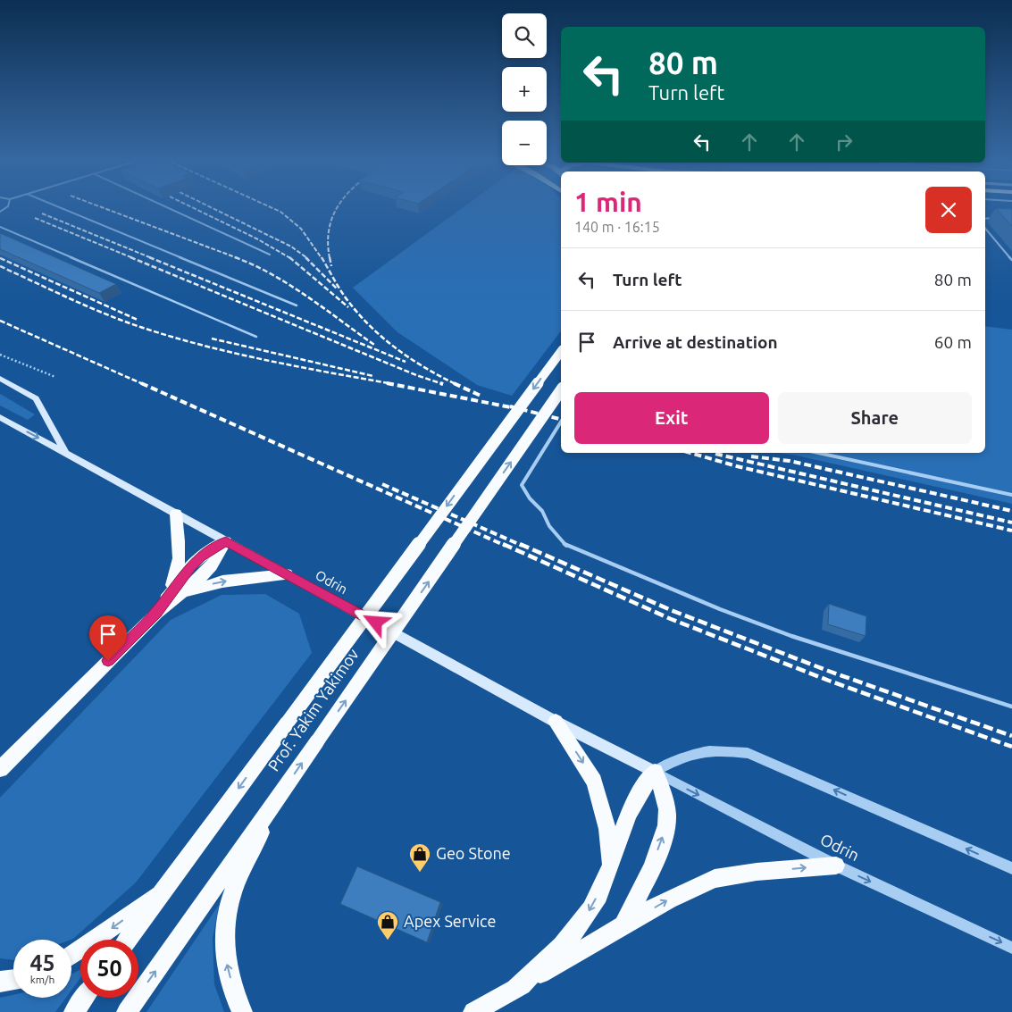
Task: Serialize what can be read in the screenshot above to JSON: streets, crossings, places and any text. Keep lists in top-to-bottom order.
{
  "streets": {
    "highway": ["Prof. Yakim Yakimov"],
    "main road": ["Odrin"]
  },
  "one_way": ["Odrin"],
  "places": {
    "shop": ["Geo Stone", "Apex Service"]
  },
  "page": {
    "map_buttons": ["+", "−"],
    "turn": ["80 m", "Turn left"],
    "heading": ["1 min", "140 m · 16:15"],
    "list": [
      {
        "name": "Turn left",
        "value": "80 m"
      },
      {
        "name": "Arrive at destination",
        "value": "60 m"
      }
    ],
    "buttons": ["Exit", "Share"],
    "speed": "45 km/h",
    "limit": "50"
  }
}
